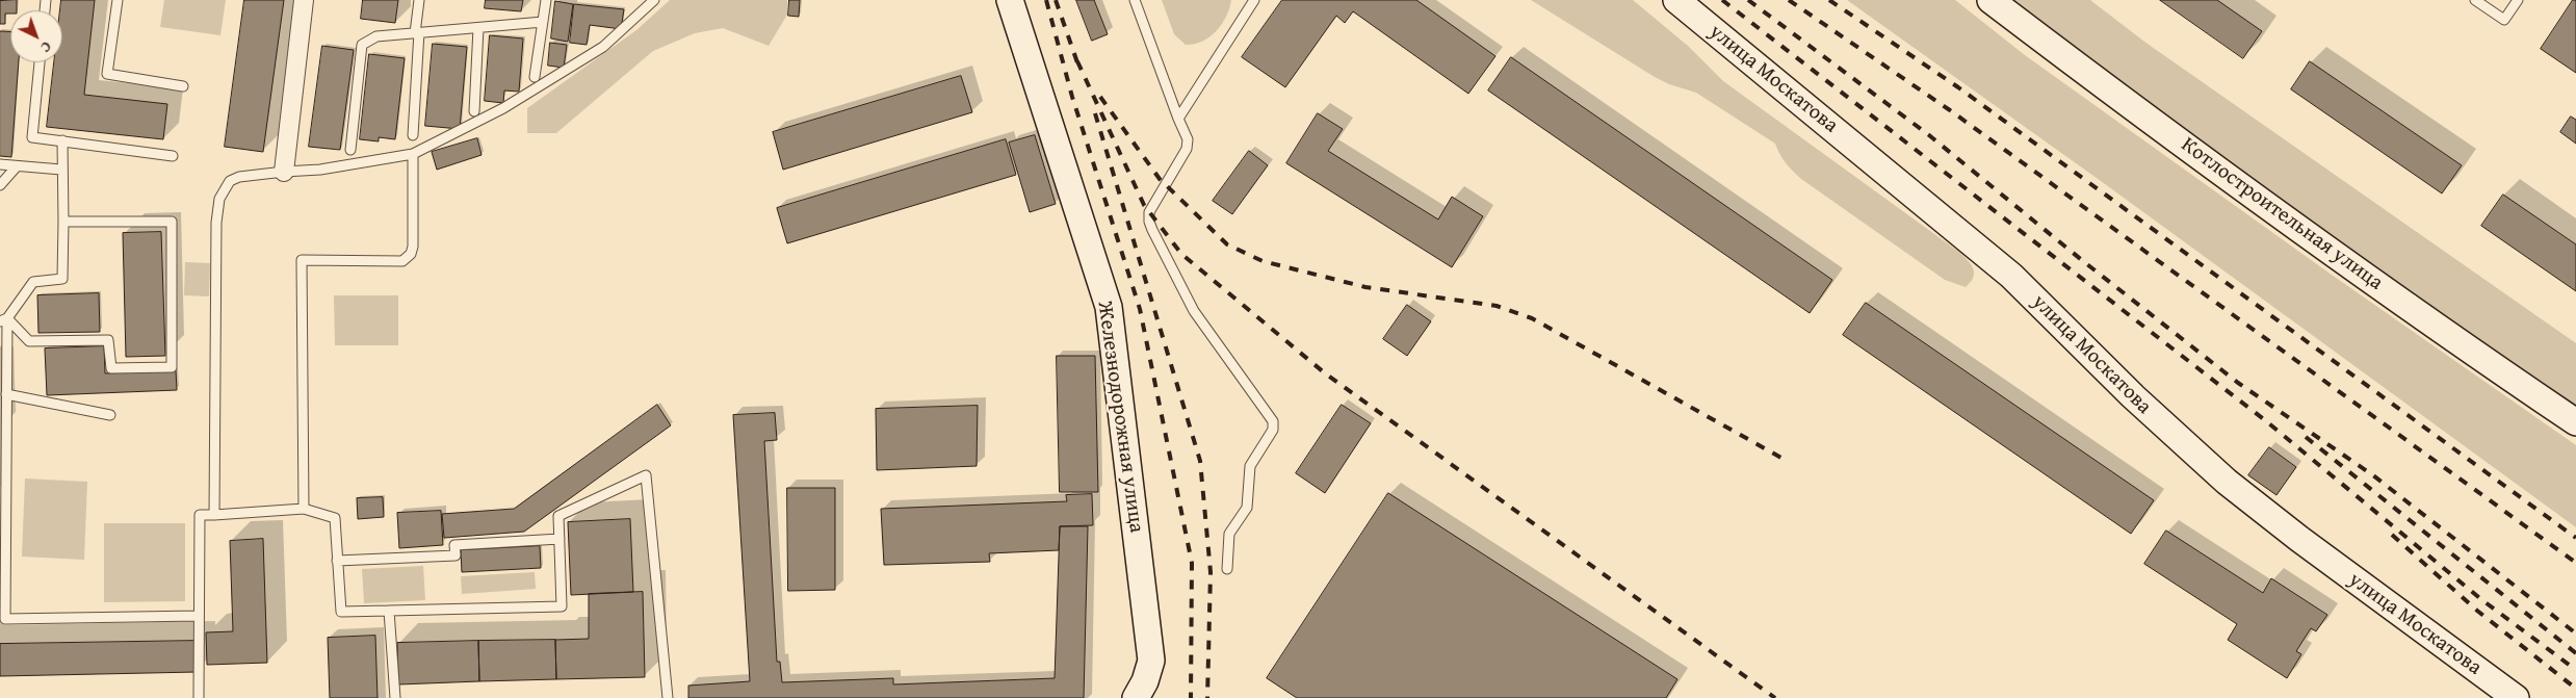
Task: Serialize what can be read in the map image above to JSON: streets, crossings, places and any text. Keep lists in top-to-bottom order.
{
  "streets": {
    "main road": ["улица Москатова", "Котлостроительная улица", "Железнодорожная улица"]
  },
  "north": "bottom right"
}
